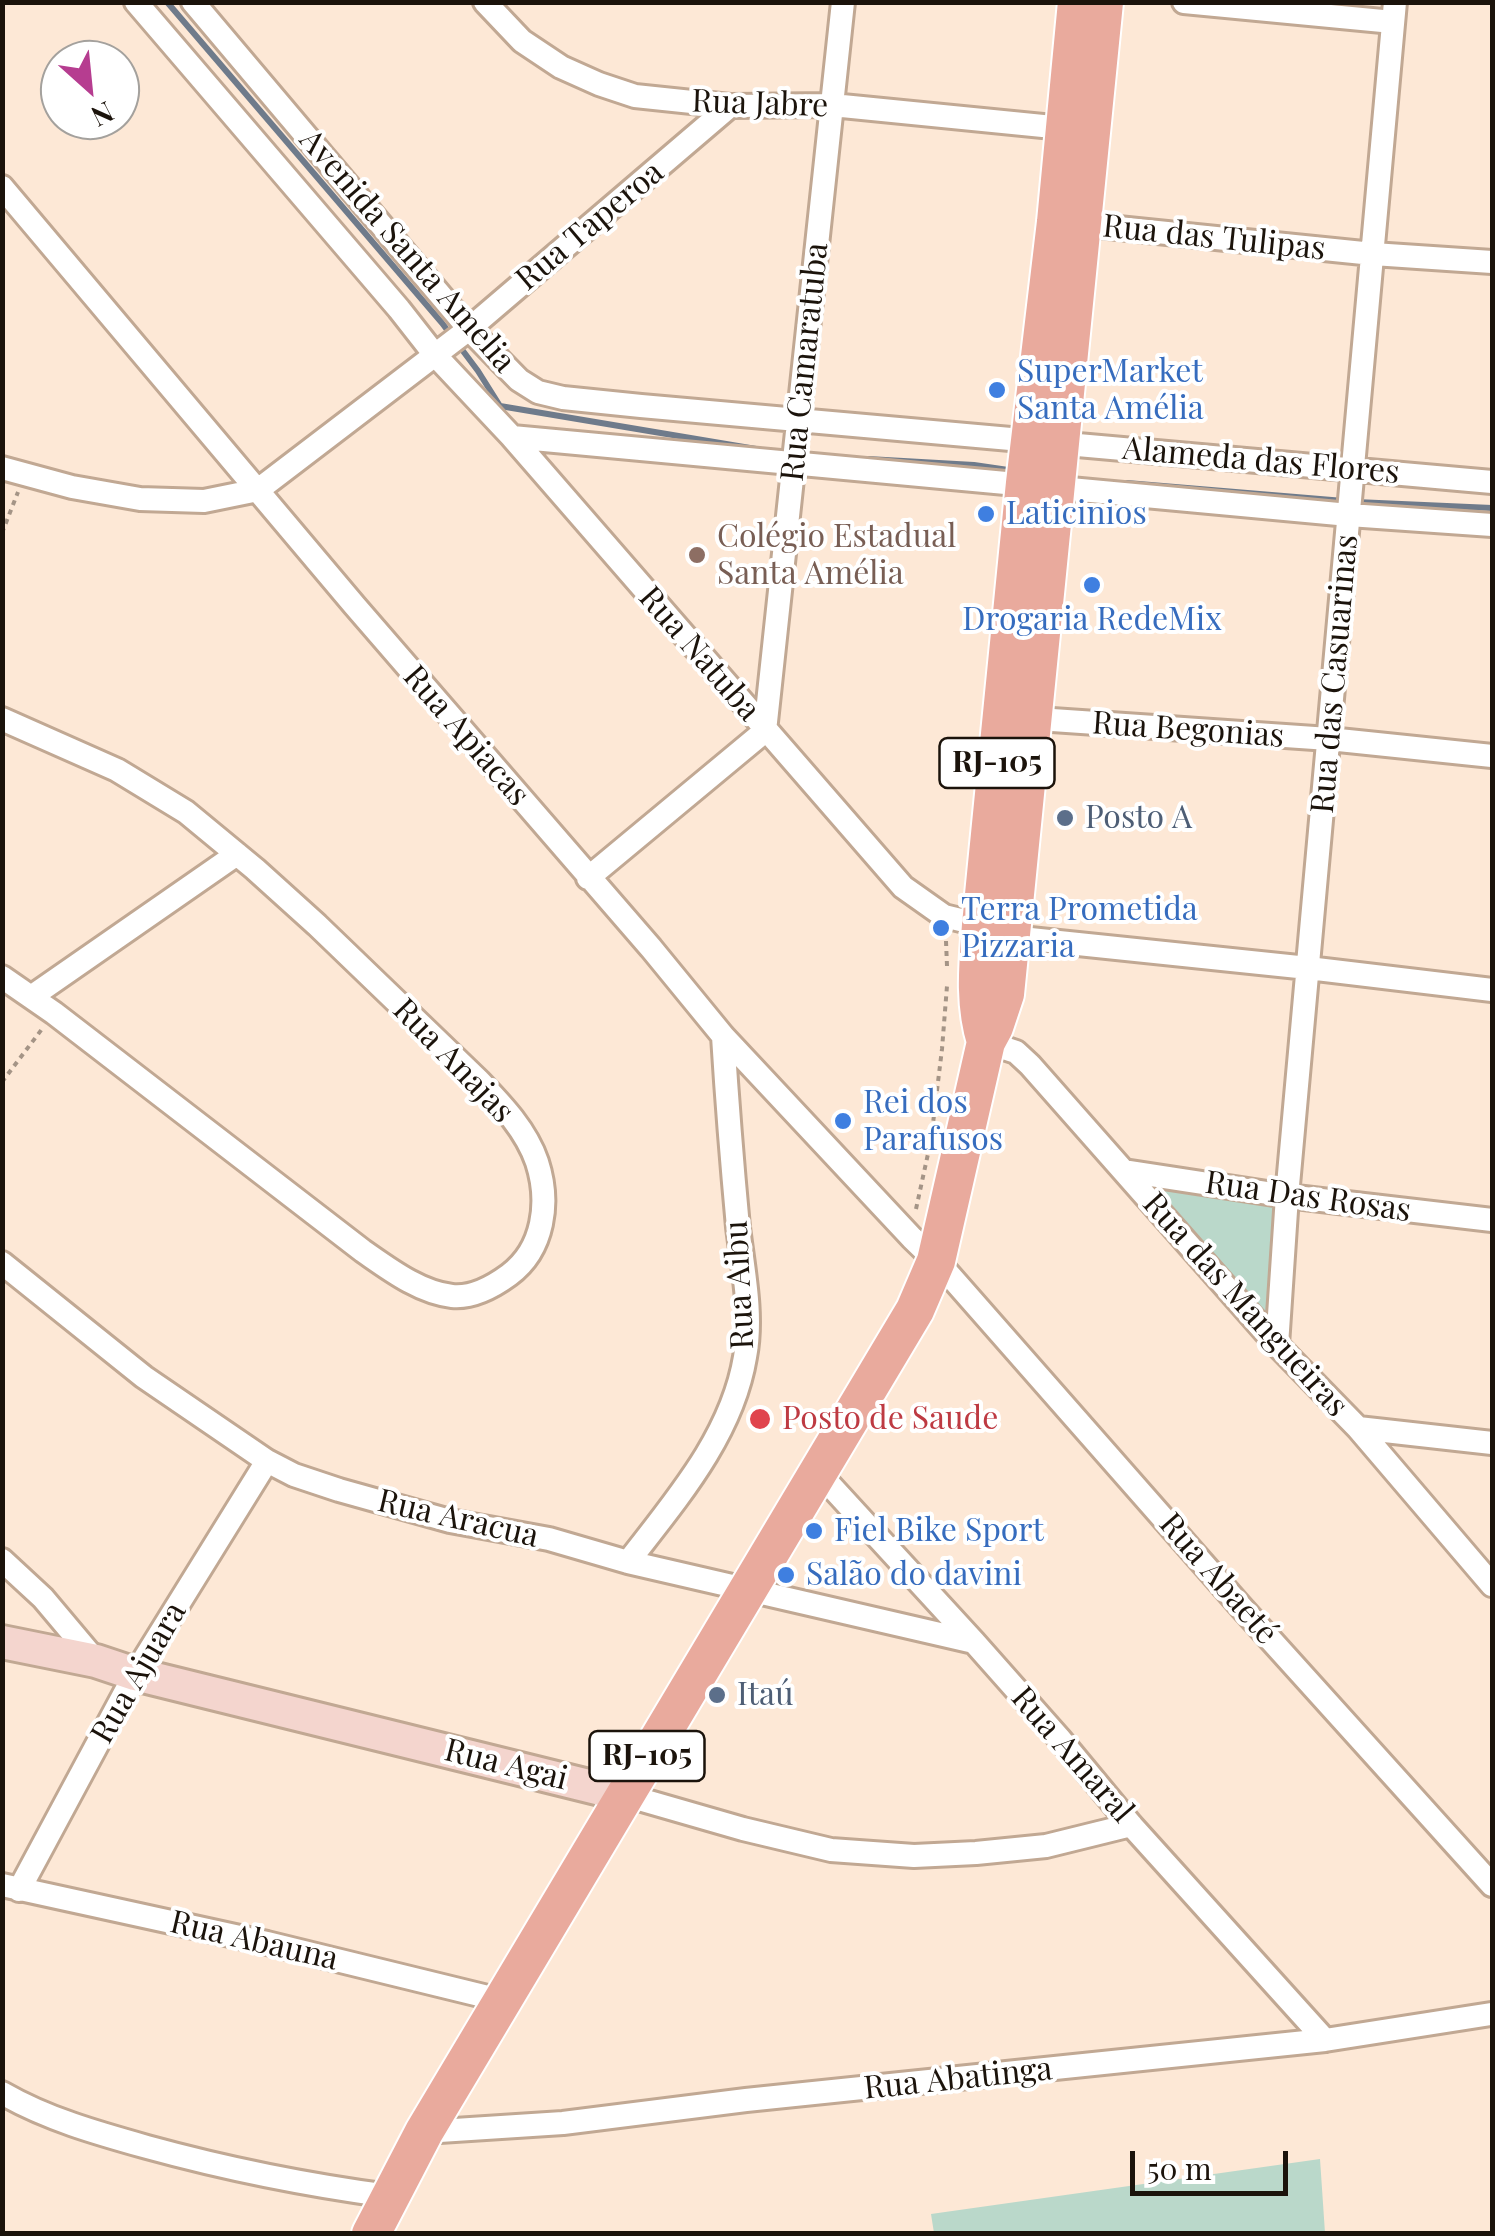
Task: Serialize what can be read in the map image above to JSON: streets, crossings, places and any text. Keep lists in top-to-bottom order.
{
  "streets": {
    "main road": ["RJ-105"],
    "street": [
      "Rua Jabre",
      "Rua Taperoa",
      "Rua das Tulipas",
      "Avenida Santa Amelia",
      "Rua Camaratuba",
      "Alameda das Flores",
      "Rua Natuba",
      "Rua das Casuarinas",
      "Rua Begonias",
      "Rua Apiacas",
      "Rua Anajas",
      "Rua Das Rosas",
      "Rua Aibu",
      "Rua das Mangueiras",
      "Rua Aracua",
      "Rua Abaeté",
      "Rua Ajuara",
      "Rua Amaral",
      "Rua Agai",
      "Rua Abauna",
      "Rua Abatinga"
    ]
  },
  "crossings": [
    ["Rua Jabre", "Rua Taperoa"],
    ["Rua Jabre", "Rua Camaratuba"],
    ["Rua Jabre", "RJ-105"],
    ["Rua Taperoa", "Avenida Santa Amelia"],
    ["Rua Taperoa", "Rua Natuba"],
    ["Rua Taperoa", "Rua Apiacas"],
    ["Rua das Tulipas", "Rua das Casuarinas"],
    ["Rua das Tulipas", "RJ-105"],
    ["Avenida Santa Amelia", "Rua Camaratuba"],
    ["Avenida Santa Amelia", "Alameda das Flores"],
    ["Avenida Santa Amelia", "Rua Natuba"],
    ["Avenida Santa Amelia", "RJ-105"],
    ["Rua Camaratuba", "Rua Natuba"],
    ["Alameda das Flores", "Rua das Casuarinas"],
    ["Alameda das Flores", "RJ-105"],
    ["Rua Natuba", "Rua das Casuarinas"],
    ["Rua Natuba", "RJ-105"],
    ["Rua das Casuarinas", "Rua Begonias"],
    ["Rua das Casuarinas", "Rua Das Rosas"],
    ["Rua das Casuarinas", "Rua das Mangueiras"],
    ["Rua Begonias", "RJ-105"],
    ["Rua Apiacas", "RJ-105"],
    ["Rua Apiacas", "Rua Aibu"],
    ["Rua Apiacas", "Rua Abaeté"],
    ["RJ-105", "Rua das Mangueiras"],
    ["RJ-105", "Rua Aracua"],
    ["RJ-105", "Rua Abaeté"],
    ["RJ-105", "Rua Amaral"],
    ["RJ-105", "Rua Agai"],
    ["RJ-105", "Rua Abauna"],
    ["RJ-105", "Rua Abatinga"],
    ["Rua Das Rosas", "Rua das Mangueiras"],
    ["Rua Aibu", "Rua Aracua"],
    ["Rua Aracua", "Rua Ajuara"],
    ["Rua Aracua", "Rua Amaral"],
    ["Rua Ajuara", "Rua Agai"],
    ["Rua Ajuara", "Rua Abauna"],
    ["Rua Amaral", "Rua Agai"],
    ["Rua Amaral", "Rua Abatinga"]
  ],
  "places": [
    "SuperMarket Santa Amélia",
    "Laticinios",
    "Colégio Estadual Santa Amélia",
    "Drogaria RedeMix",
    "Posto A",
    "Terra Prometida Pizzaria",
    "Rei dos Parafusos",
    "Posto de Saude",
    "Fiel Bike Sport",
    "Salão do davini",
    "Itaú"
  ],
  "scale_bar": "50 m",
  "north": "bottom right"
}
